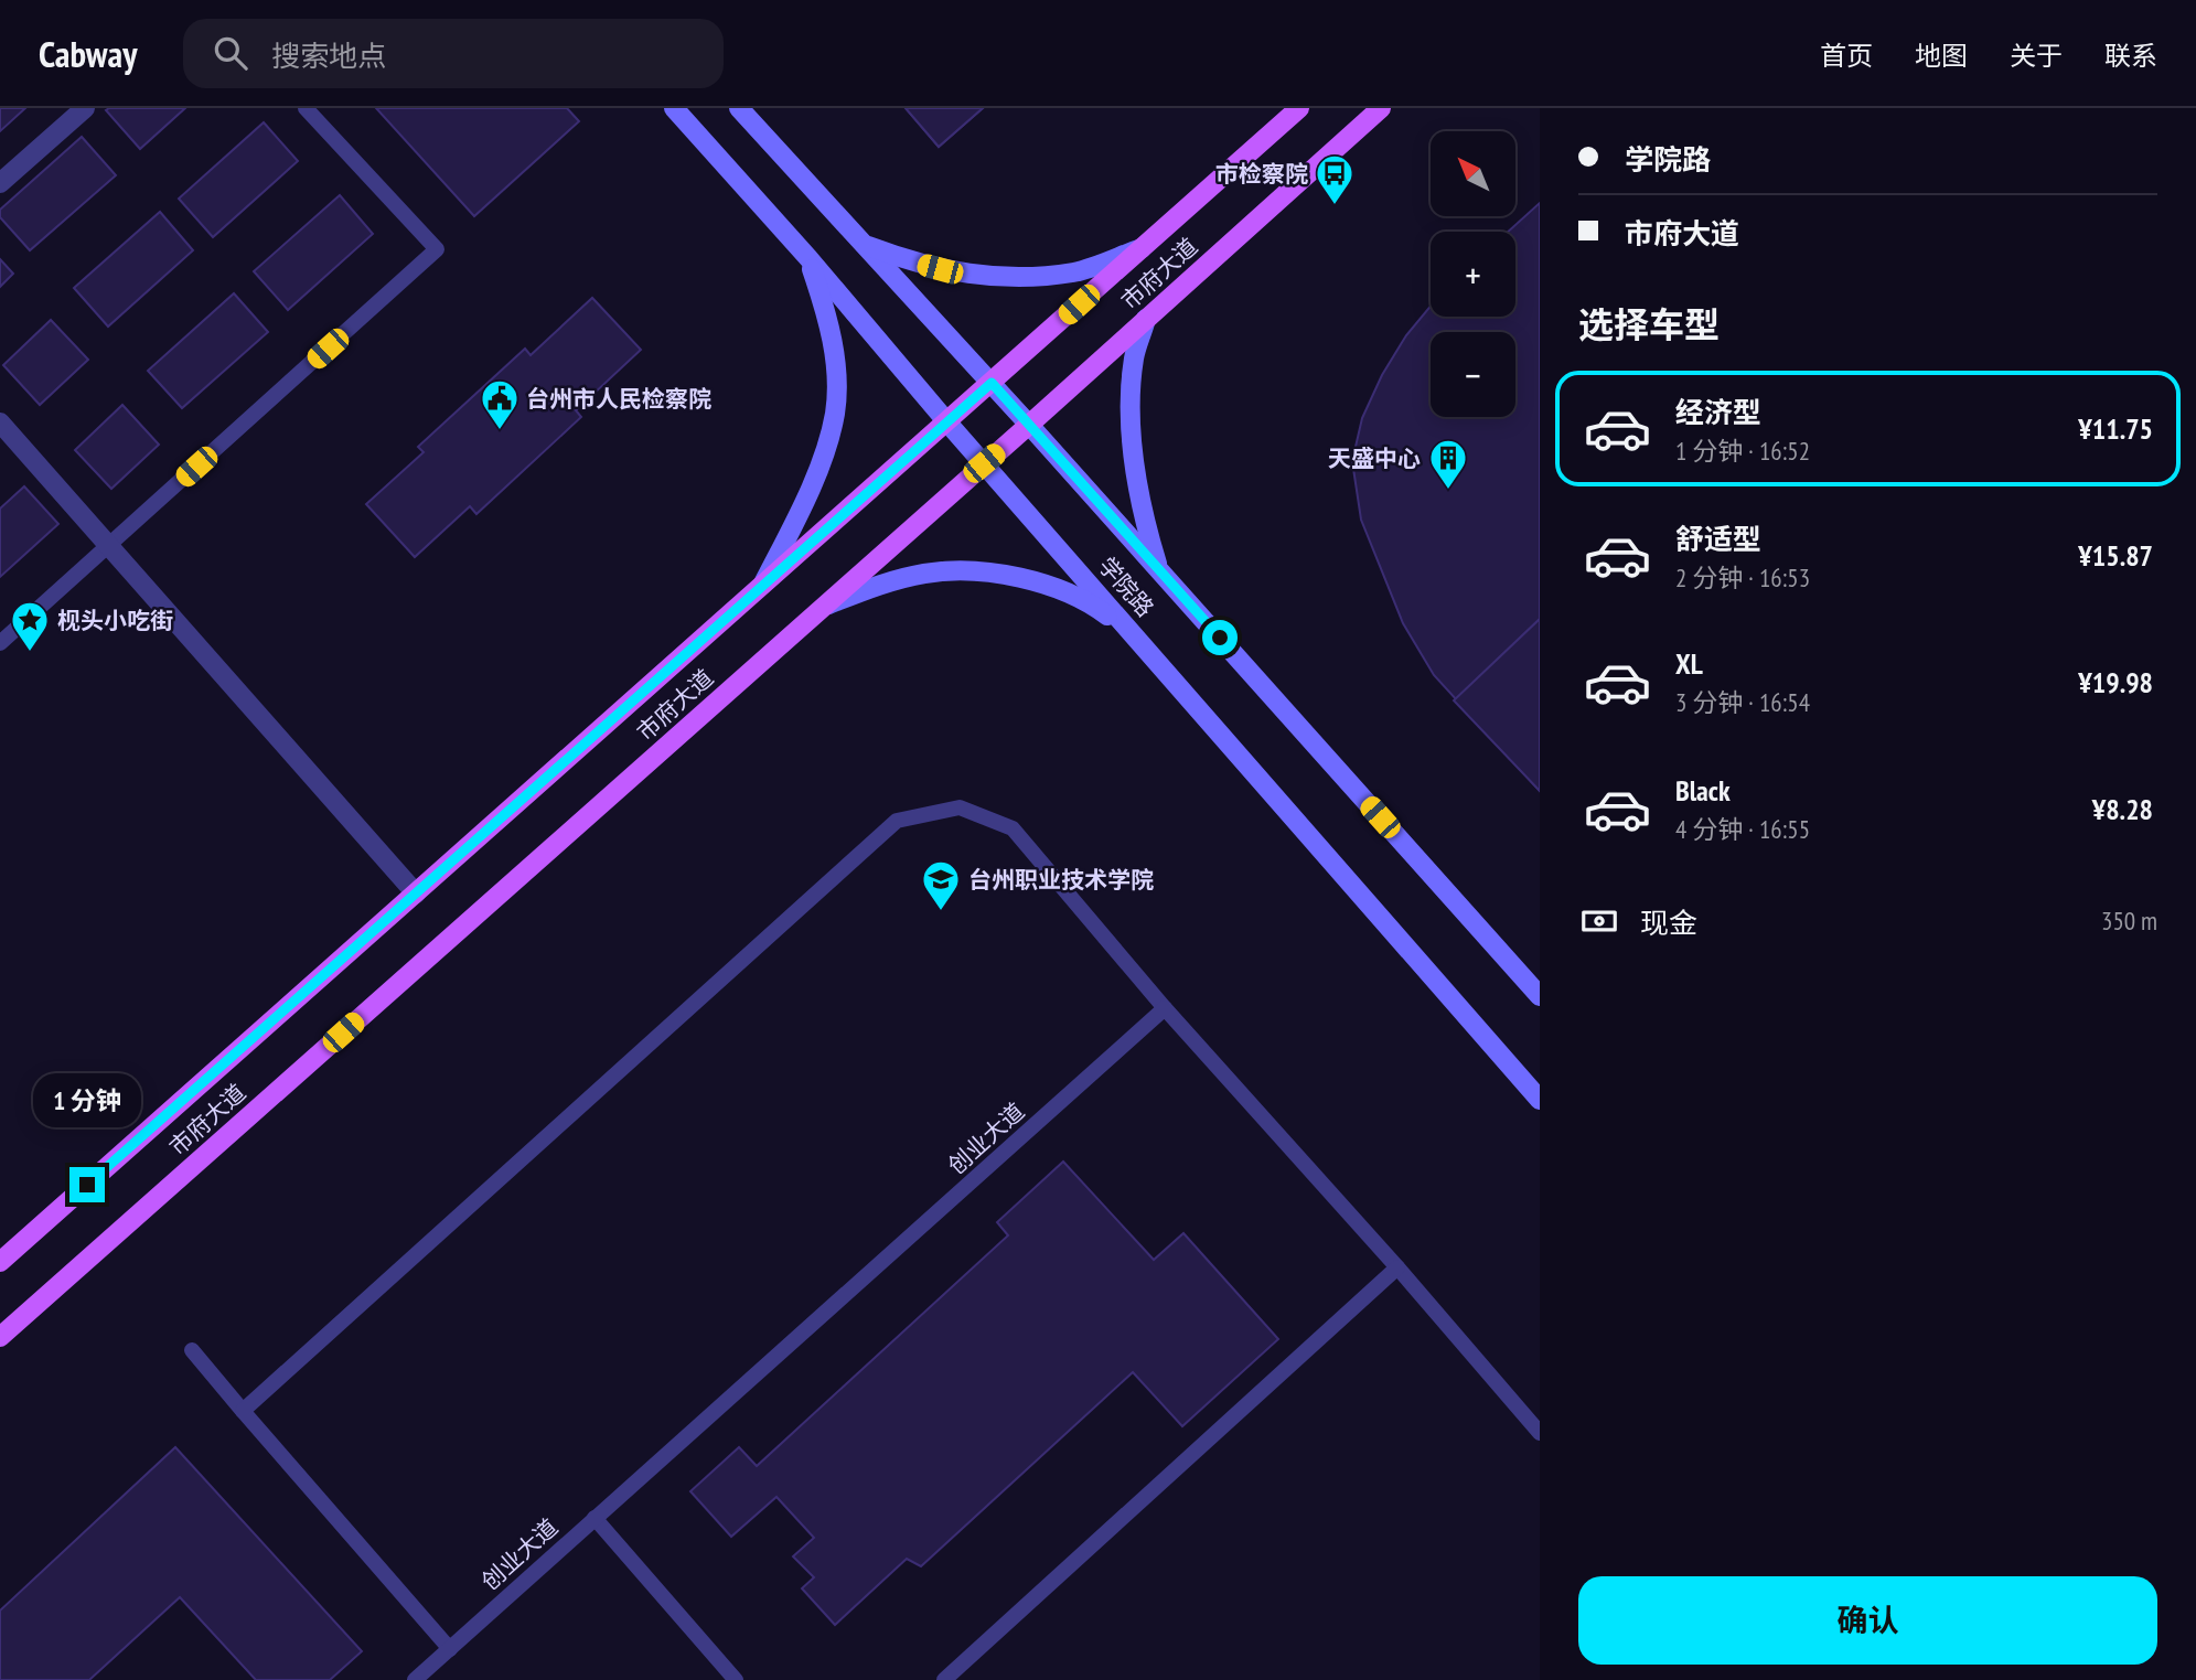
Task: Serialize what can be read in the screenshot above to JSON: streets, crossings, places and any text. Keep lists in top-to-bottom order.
{
  "streets": {
    "main road": ["市府大道", "学院路"],
    "lane": ["创业大道"]
  },
  "crossings": [
    ["市府大道", "学院路"]
  ],
  "places": {
    "bus stop": ["市检察院"],
    "public building": ["台州市人民检察院"],
    "building": ["天盛中心"],
    "place": ["枧头小吃街"],
    "school or university": ["台州职业技术学院"]
  },
  "north": "top left",
  "page": {
    "header": "Cabway",
    "search": "搜索地点",
    "nav": [
      "首页",
      "地图",
      "关于",
      "联系"
    ],
    "banner": ["学院路", "市府大道"],
    "map_buttons": ["+", "−"],
    "heading": "选择车型",
    "list": [
      {
        "name": "经济型",
        "note": "1 分钟 · 16:52",
        "value": "¥11.75"
      },
      {
        "name": "舒适型",
        "note": "2 分钟 · 16:53",
        "value": "¥15.87"
      },
      {
        "name": "XL",
        "note": "3 分钟 · 16:54",
        "value": "¥19.98"
      },
      {
        "name": "Black",
        "note": "4 分钟 · 16:55",
        "value": "¥8.28"
      }
    ],
    "pay": ["现金", "350 m"],
    "bubble": "1 分钟",
    "buttons": "确认"
  }
}
